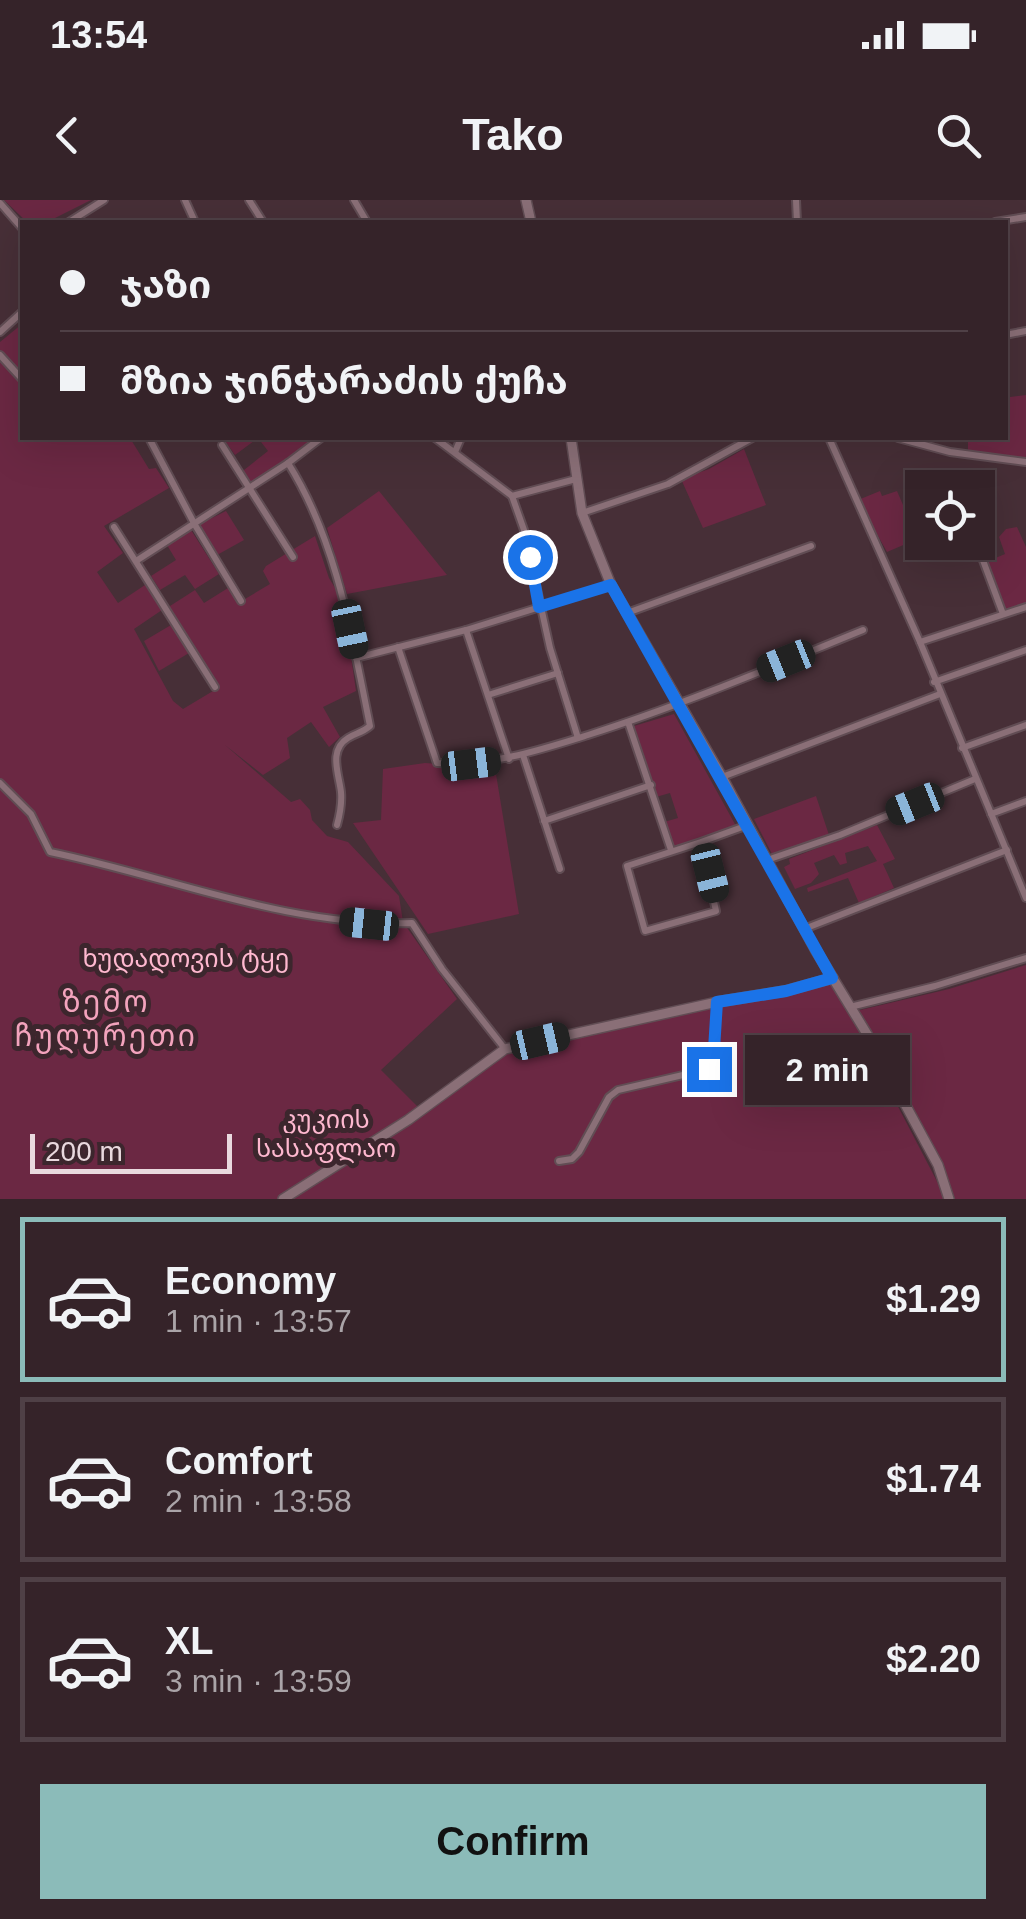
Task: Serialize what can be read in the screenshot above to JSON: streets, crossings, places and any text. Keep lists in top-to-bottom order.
{
  "districts": ["ზემო ჩუღურეთი"],
  "parks": ["ხუდადოვის ტყე", "კუკიის სასაფლაო"],
  "scale_bar": "200 m",
  "page": {
    "status": "13:54",
    "header": "Tako",
    "banner": ["ჯაზი", "მზია ჯინჭარაძის ქუჩა"],
    "bubble": "2 min",
    "scale": "200 m",
    "list": [
      {
        "name": "Economy",
        "note": "1 min · 13:57",
        "value": "$1.29"
      },
      {
        "name": "Comfort",
        "note": "2 min · 13:58",
        "value": "$1.74"
      },
      {
        "name": "XL",
        "note": "3 min · 13:59",
        "value": "$2.20"
      }
    ],
    "buttons": "Confirm"
  }
}
